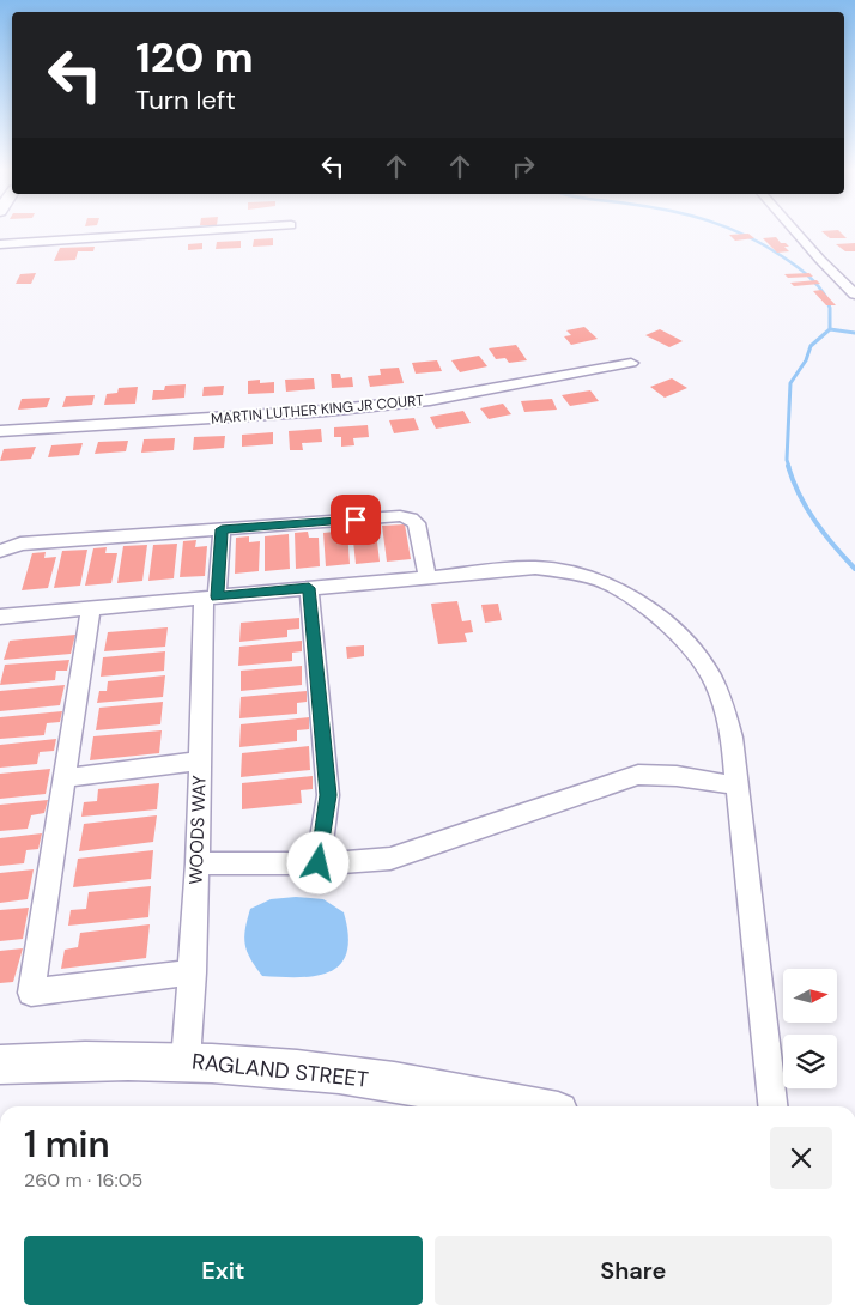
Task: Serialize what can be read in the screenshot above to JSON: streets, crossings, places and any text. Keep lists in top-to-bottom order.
{
  "streets": {
    "street": ["MARTIN LUTHER KING JR COURT", "WOODS WAY", "RAGLAND STREET"]
  },
  "crossings": [
    ["WOODS WAY", "RAGLAND STREET"]
  ],
  "north": "right",
  "page": {
    "turn": ["120 m", "Turn left"],
    "heading": ["1 min", "260 m · 16:05"],
    "buttons": ["Exit", "Share"]
  }
}
